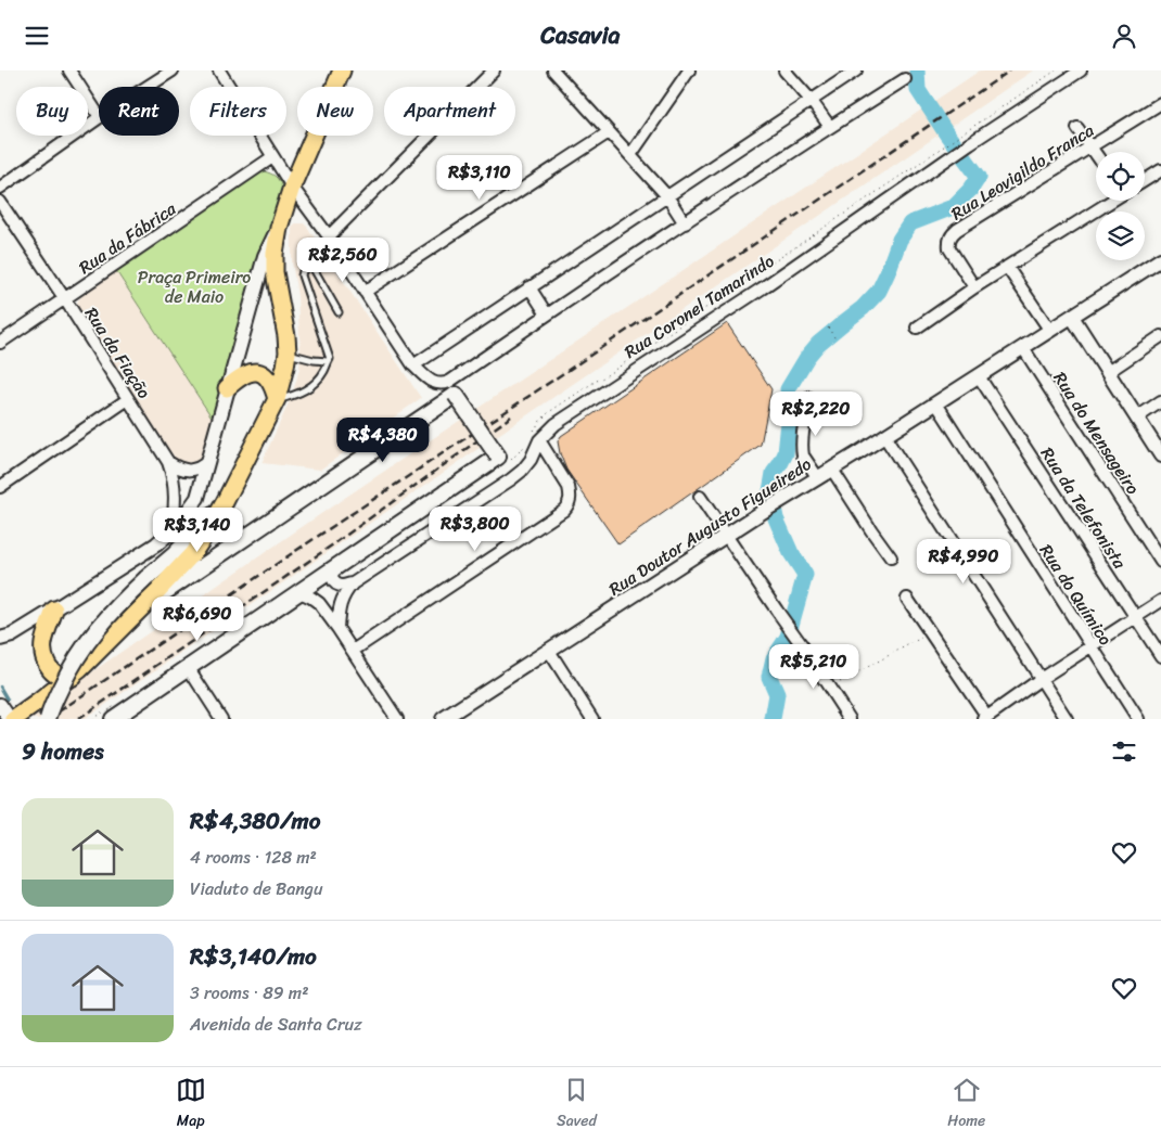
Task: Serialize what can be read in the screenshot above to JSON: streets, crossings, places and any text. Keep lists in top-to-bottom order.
{
  "streets": {
    "street": [
      "Rua Leovigildo Franca",
      "Rua da Fábrica",
      "Rua Coronel Tamarindo",
      "Rua da Fiação",
      "Rua do Mensageiro",
      "Rua da Telefonista",
      "Rua Doutor Augusto Figueiredo",
      "Rua do Químico"
    ]
  },
  "crossings": [
    ["Rua da Fábrica", "Rua da Fiação"],
    ["Rua do Mensageiro", "Rua Doutor Augusto Figueiredo"],
    ["Rua da Telefonista", "Rua Doutor Augusto Figueiredo"],
    ["Rua Doutor Augusto Figueiredo", "Rua do Químico"]
  ],
  "parks": ["Praça Primeiro de Maio"],
  "page": {
    "header": "Casavia",
    "chip": [
      "Buy",
      "Rent",
      "Filters",
      "New",
      "Apartment"
    ],
    "price": [
      "R$3,110",
      "R$2,560",
      "R$2,220",
      "R$4,380",
      "R$3,800",
      "R$3,140",
      "R$4,990",
      "R$6,690",
      "R$5,210"
    ],
    "heading": "9 homes",
    "list": [
      {
        "name": "R$4,380/mo",
        "note": "4 rooms · 128 m² · Viaduto de Bangu"
      },
      {
        "name": "R$3,140/mo",
        "note": "3 rooms · 89 m² · Avenida de Santa Cruz"
      }
    ],
    "tabs": ["Map", "Saved", "Home"]
  }
}
